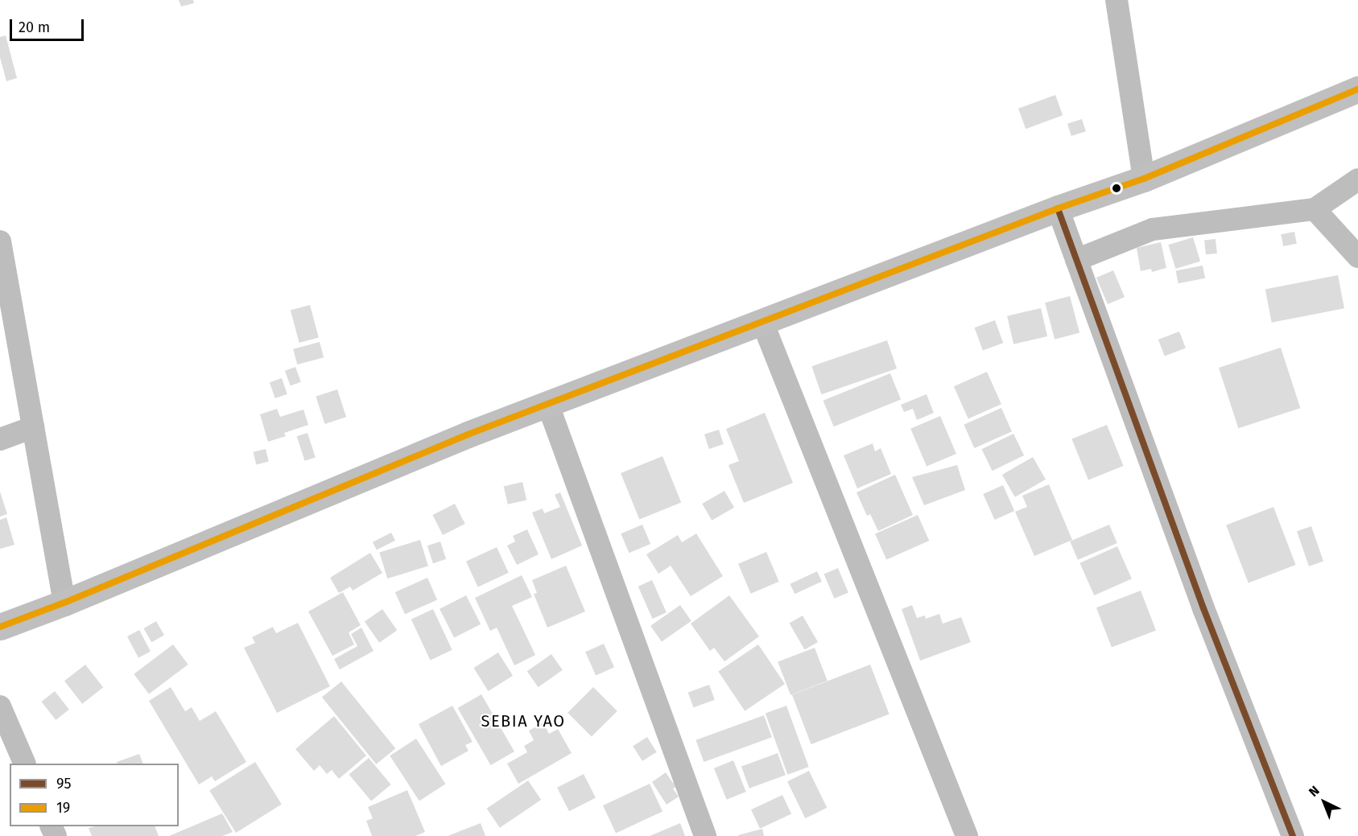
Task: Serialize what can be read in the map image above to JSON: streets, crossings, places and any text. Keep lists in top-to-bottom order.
{
  "districts": ["SEBIA YAO"],
  "lines": ["transit line 19", "transit line 95"],
  "legend": ["95", "19"],
  "scale_bar": "20 m",
  "north": "top left"
}
